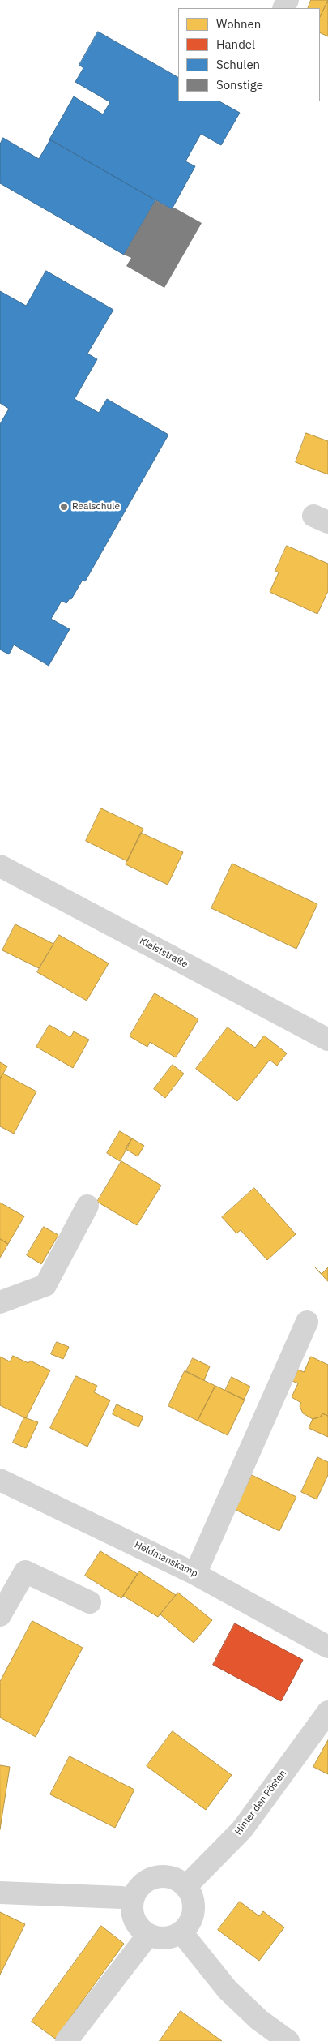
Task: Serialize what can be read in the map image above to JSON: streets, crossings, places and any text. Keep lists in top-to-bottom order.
{
  "streets": {
    "street": ["Kleiststraße", "Heldmanskamp", "Hinter den Pösten"]
  },
  "places": ["Realschule"],
  "legend": [
    "Wohnen",
    "Handel",
    "Schulen",
    "Sonstige"
  ]
}
